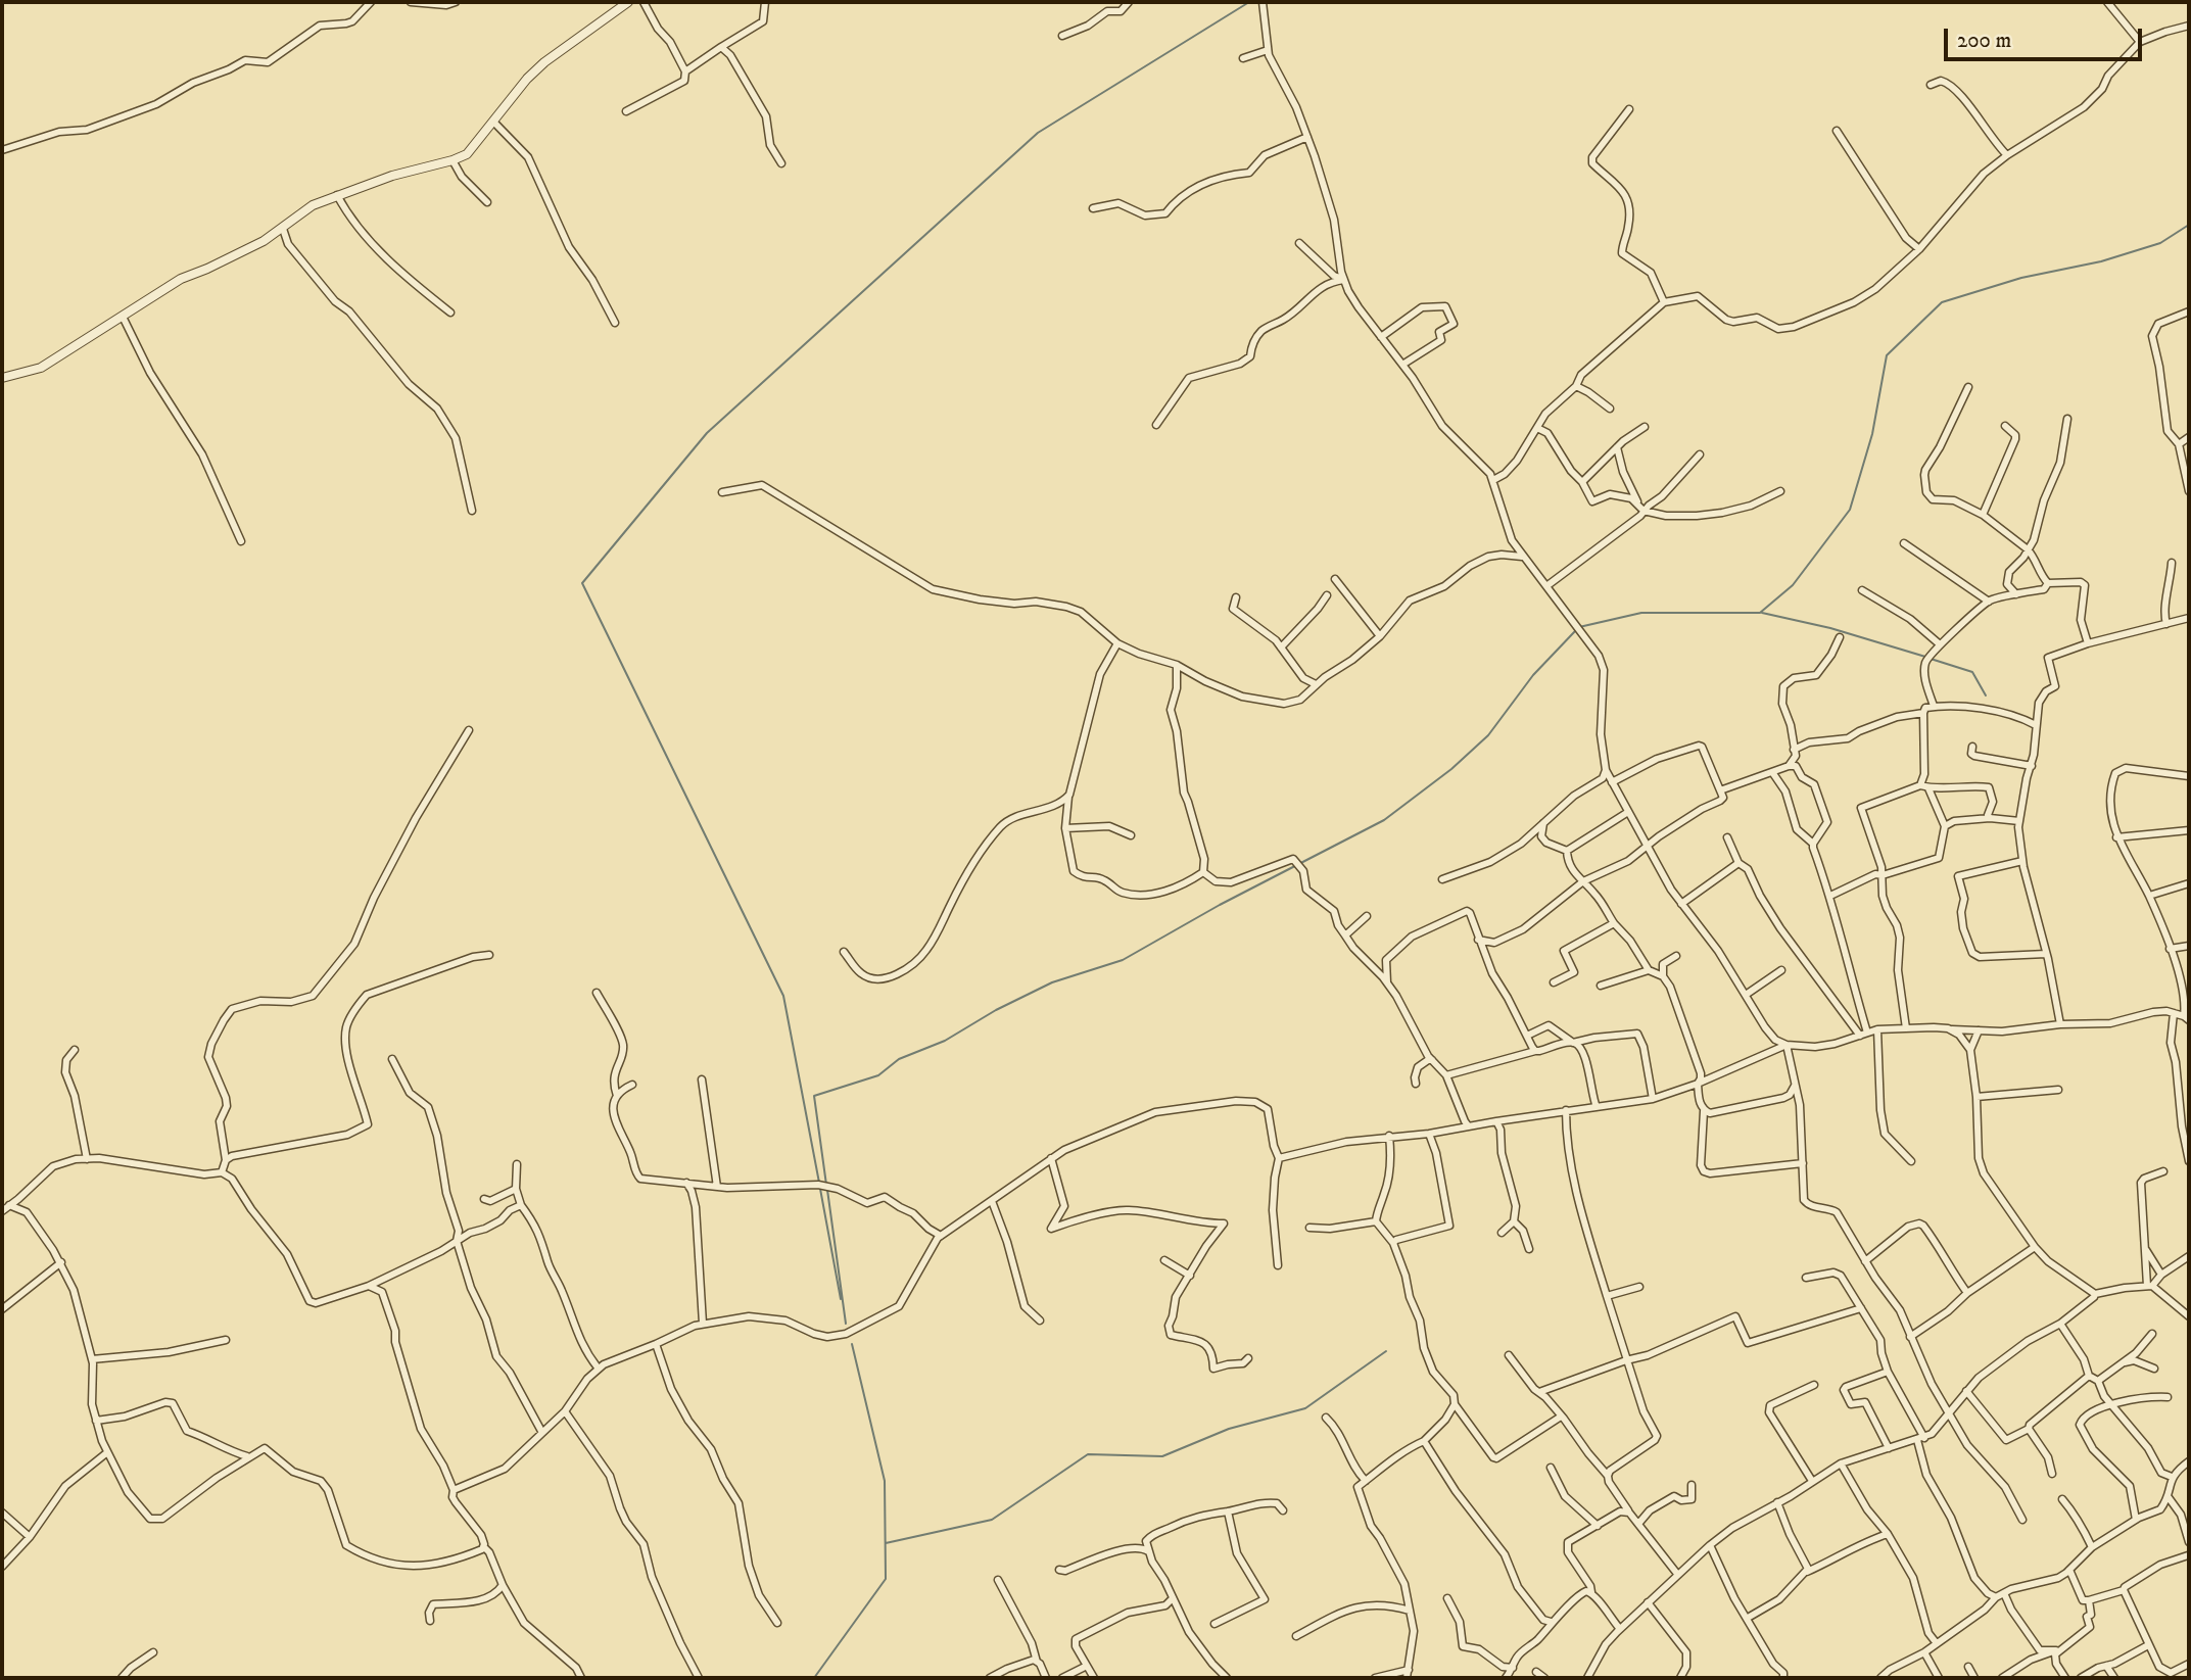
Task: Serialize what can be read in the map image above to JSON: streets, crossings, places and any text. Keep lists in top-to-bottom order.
{
  "scale_bar": "200 m"
}
